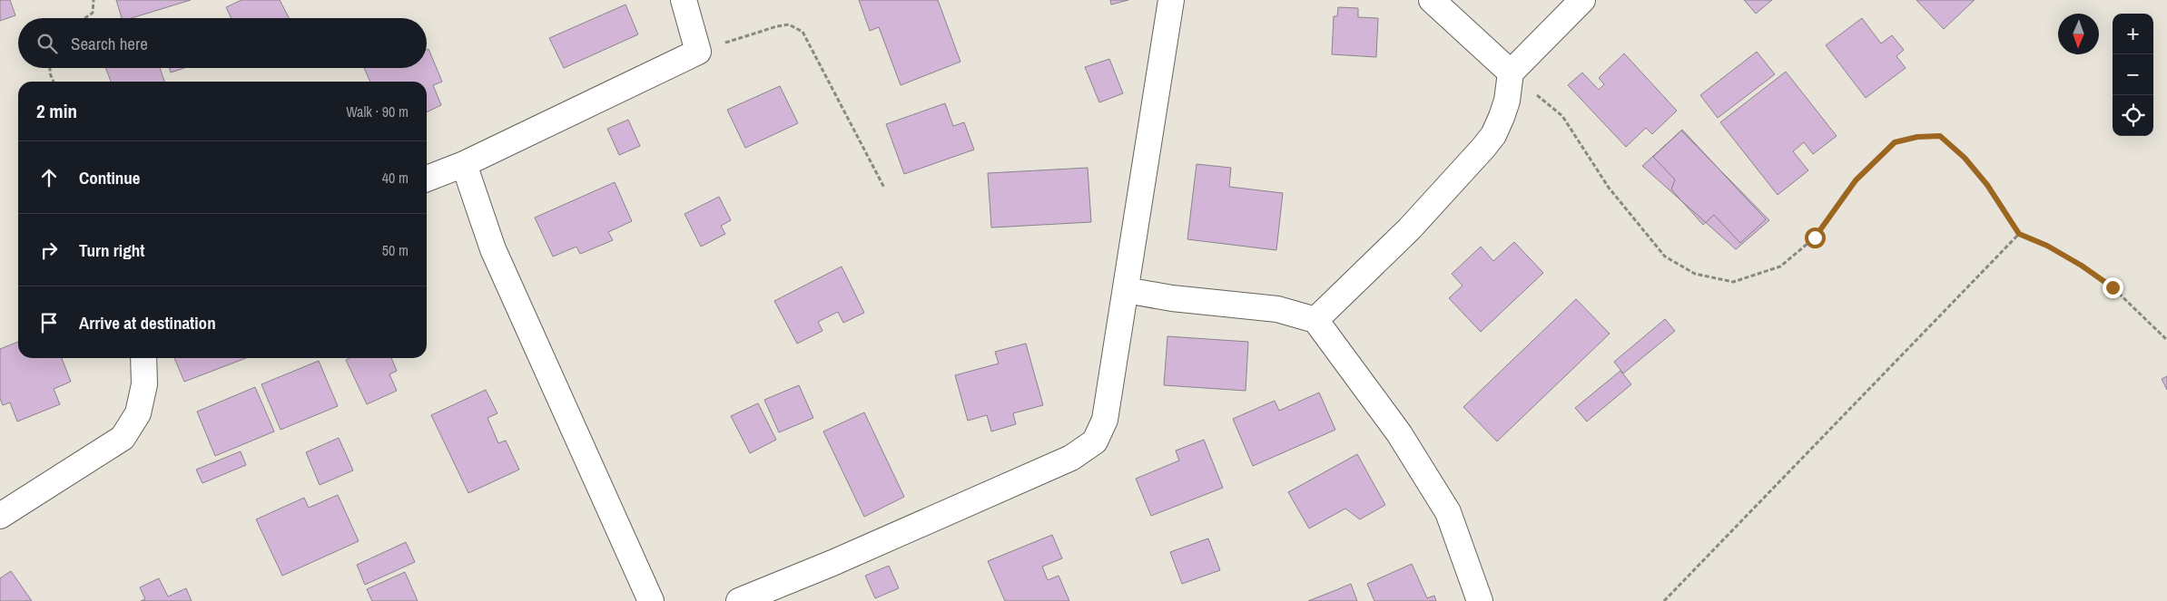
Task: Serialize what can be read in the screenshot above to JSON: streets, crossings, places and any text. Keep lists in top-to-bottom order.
{
  "north": "bottom",
  "page": {
    "map_buttons": ["+", "−"],
    "search": "Search here",
    "heading": ["2 min", "Walk · 90 m"],
    "list": [
      ["Continue", "40 m"],
      ["Turn right", "50 m"],
      "Arrive at destination"
    ]
  }
}
